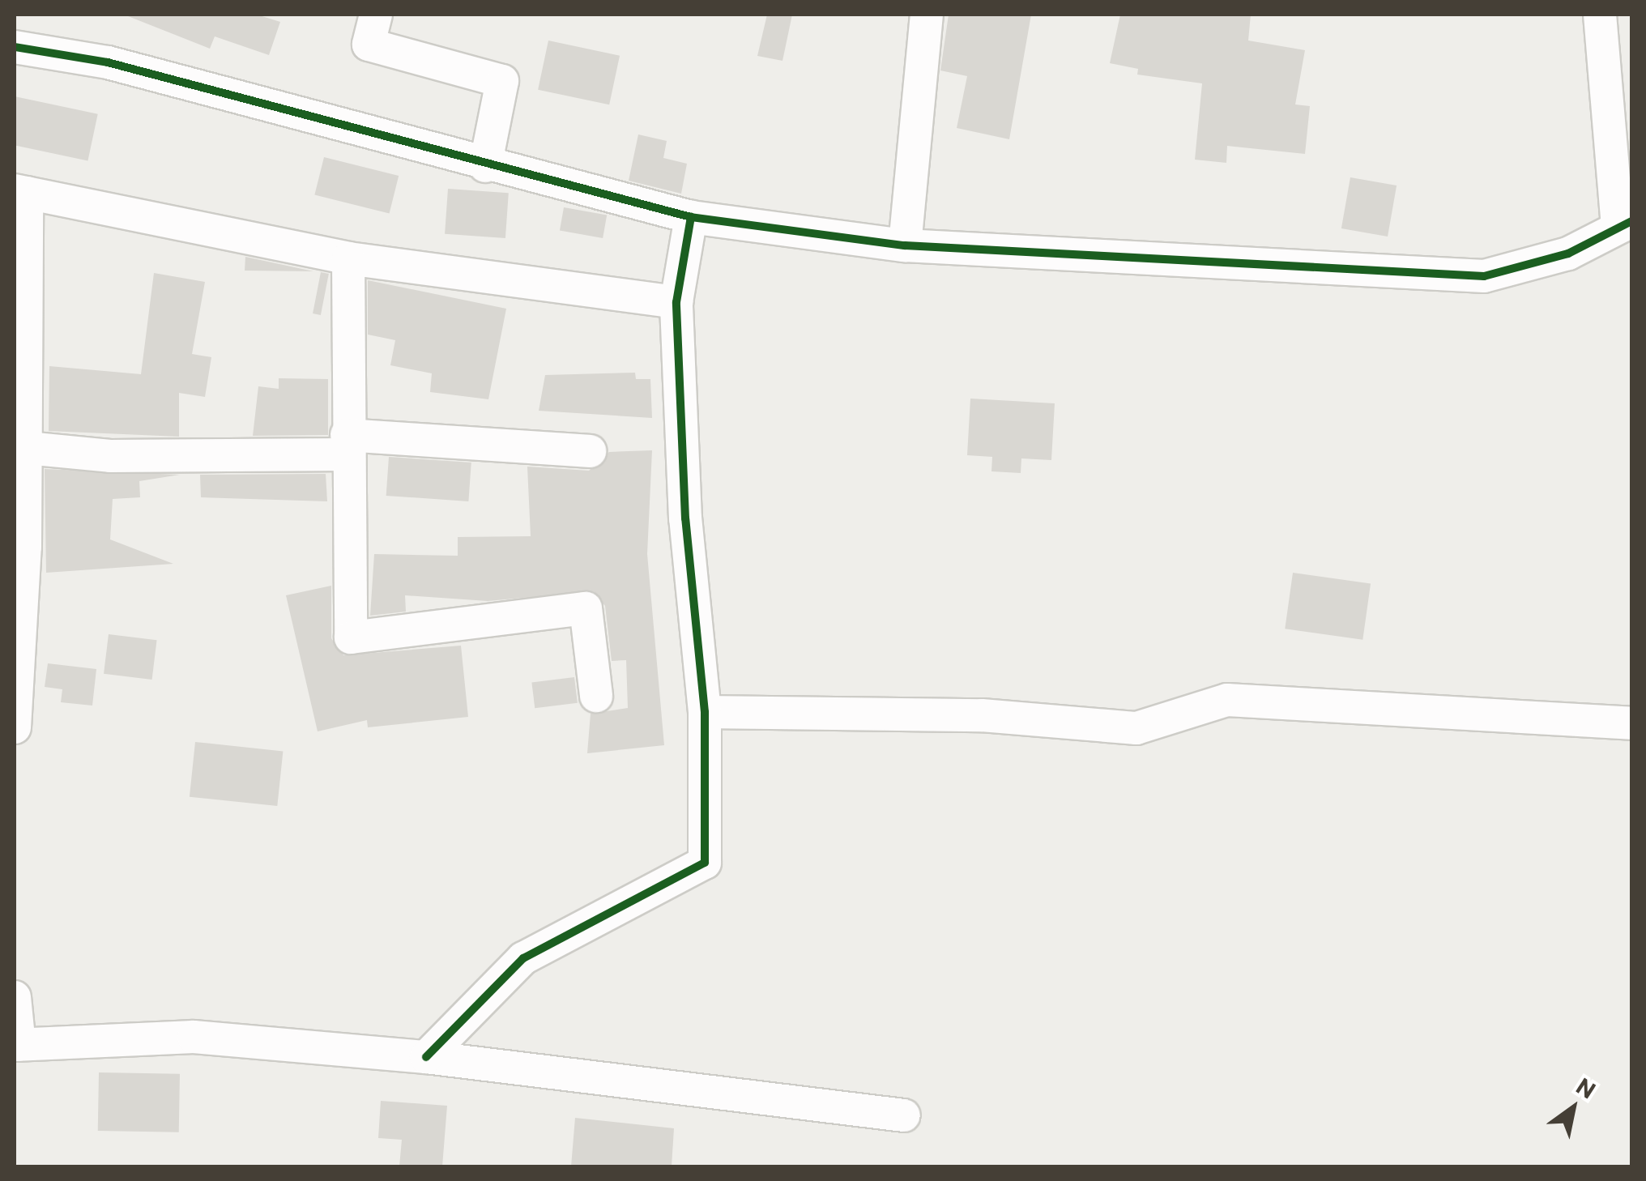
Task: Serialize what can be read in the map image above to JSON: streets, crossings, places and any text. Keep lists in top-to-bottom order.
{
  "north": "top right"
}
